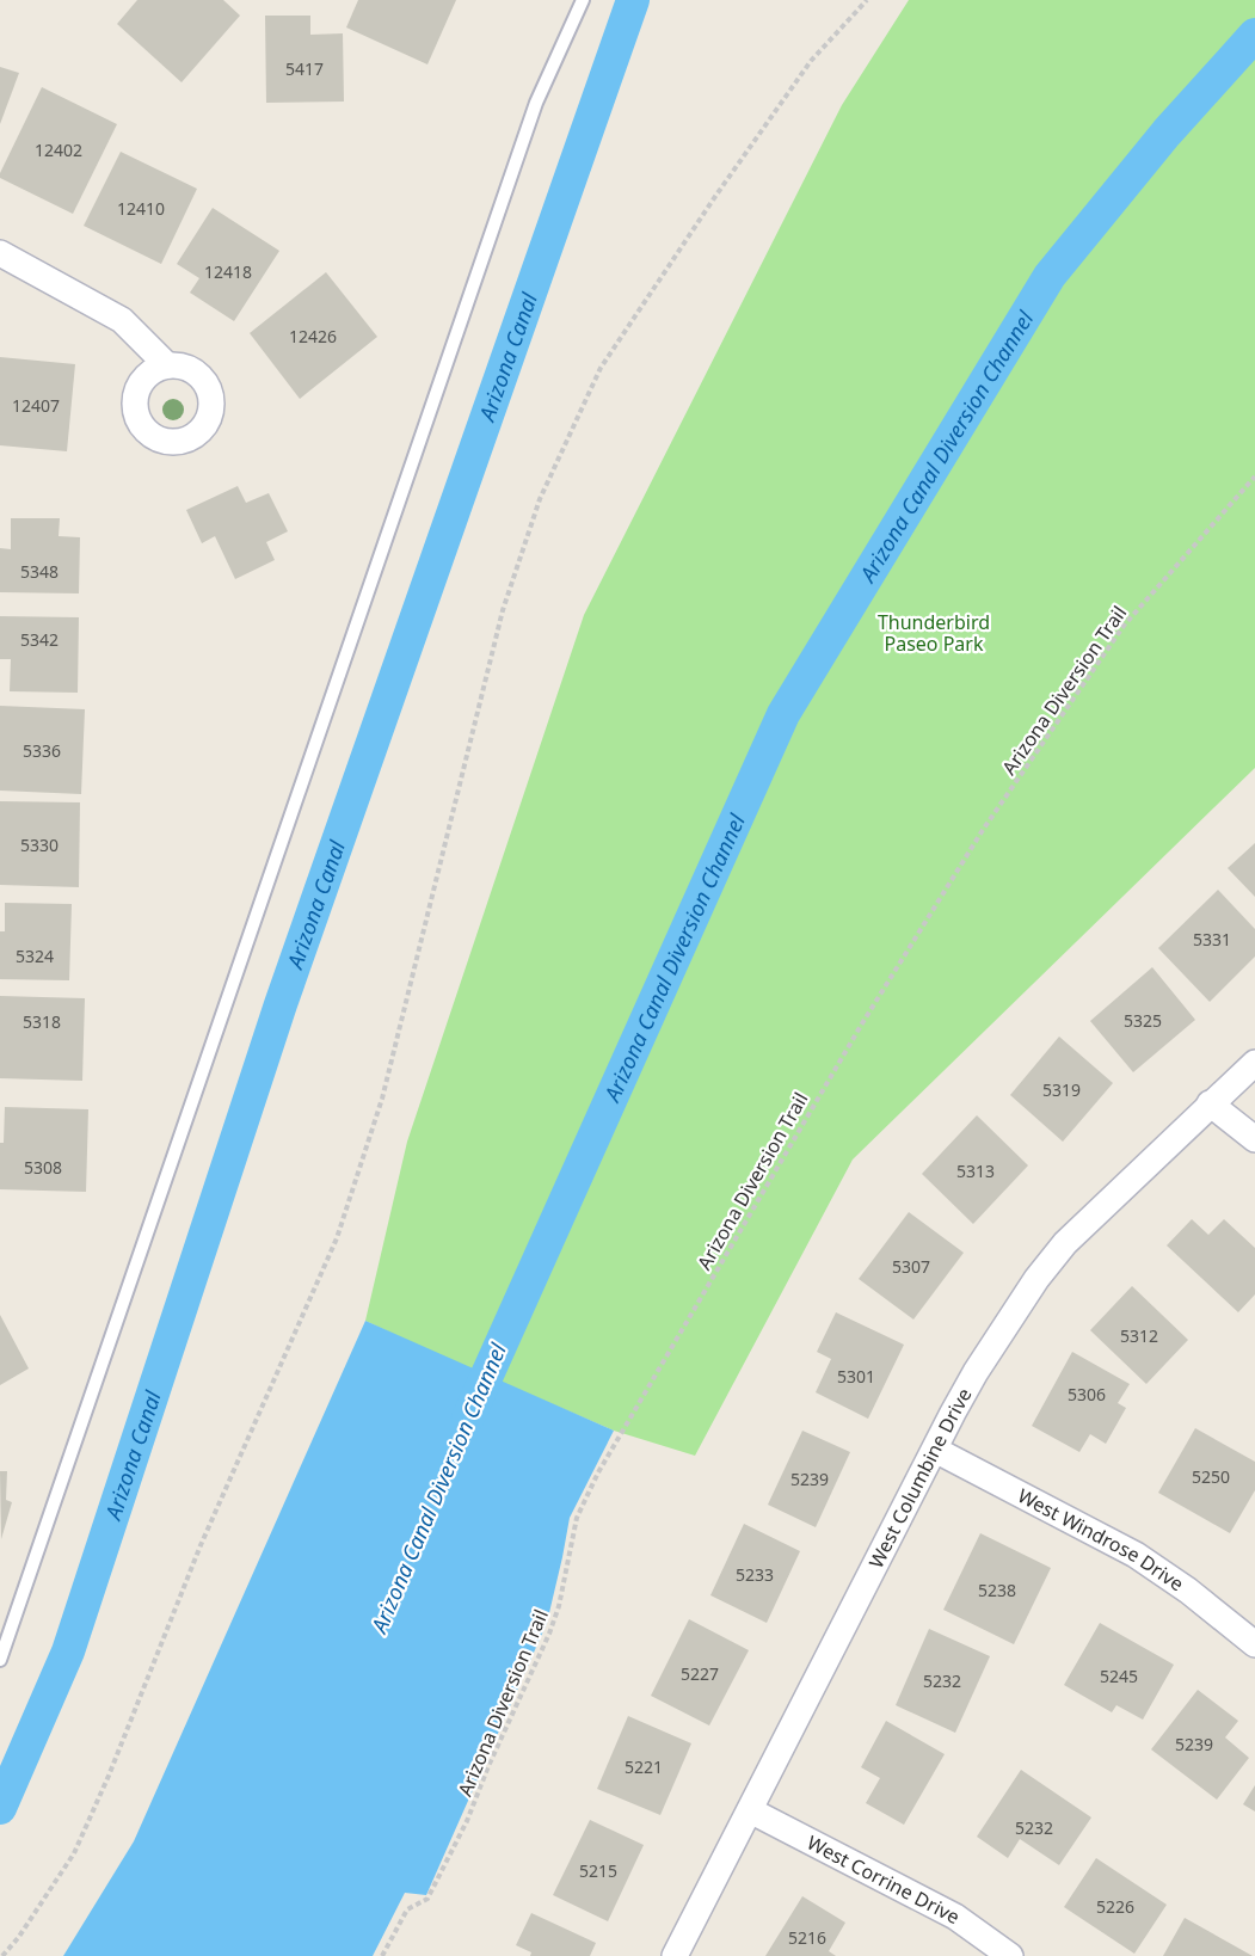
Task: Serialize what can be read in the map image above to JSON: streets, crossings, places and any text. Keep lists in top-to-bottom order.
{
  "streets": {
    "street": ["West Columbine Drive", "West Windrose Drive", "West Corrine Drive"],
    "path": ["Arizona Diversion Trail"]
  },
  "crossings": [
    ["West Columbine Drive", "West Windrose Drive"],
    ["West Columbine Drive", "West Corrine Drive"]
  ],
  "water": ["Arizona Canal", "Arizona Canal Diversion Channel"],
  "parks": ["Thunderbird Paseo Park"],
  "house_numbers": [
    "5417",
    "12402",
    "12410",
    "12418",
    "12426",
    "12407",
    "5348",
    "5342",
    "5336",
    "5330",
    "5331",
    "5324",
    "5325",
    "5318",
    "5319",
    "5308",
    "5313",
    "5307",
    "5312",
    "5301",
    "5306",
    "5250",
    "5239",
    "5233",
    "5238",
    "5227",
    "5245",
    "5232",
    "5239",
    "5221",
    "5232",
    "5215",
    "5226",
    "5216"
  ]
}
